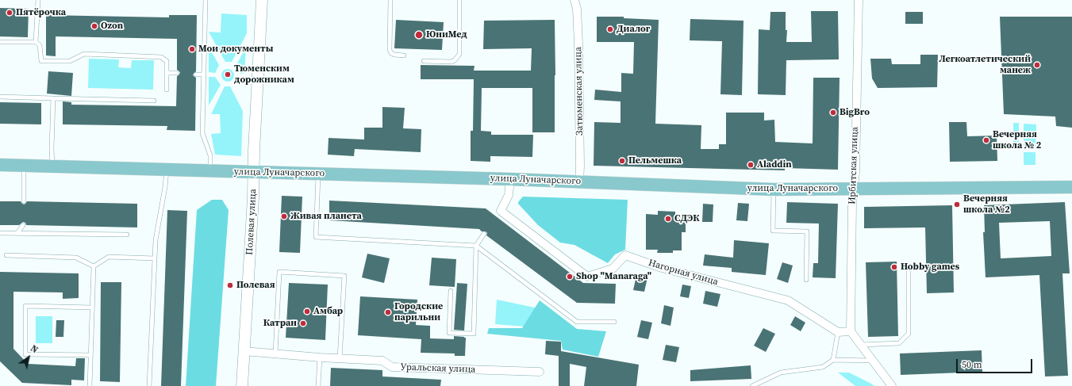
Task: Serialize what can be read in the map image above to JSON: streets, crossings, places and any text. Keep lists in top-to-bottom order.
{
  "streets": {
    "main road": ["улица Луначарского"],
    "street": [
      "Затюменская улица",
      "Ирбитская улица",
      "Полевая улица",
      "Нагорная улица",
      "Уральская улица"
    ]
  },
  "crossings": [
    ["Затюменская улица", "улица Луначарского"],
    ["Ирбитская улица", "улица Луначарского"],
    ["улица Луначарского", "Полевая улица"],
    ["улица Луначарского", "Нагорная улица"],
    ["Полевая улица", "Уральская улица"]
  ],
  "places": [
    "Пятёрочка",
    "Ozon",
    "Диалог",
    "ЮниМед",
    "Мои документы",
    "Легкоатлетический манеж",
    "Тюменским дорожникам",
    "BigBro",
    "Вечерняя школа № 2",
    "Пельмешка",
    "Aladdin",
    "Вечерняя школа №2",
    "Живая планета",
    "СДЭК",
    "Hobby games",
    "Shop \"Manaraga\"",
    "Полевая",
    "Амбар",
    "Городские парильни",
    "Катран"
  ],
  "scale_bar": "50 m",
  "north": "top right"
}
